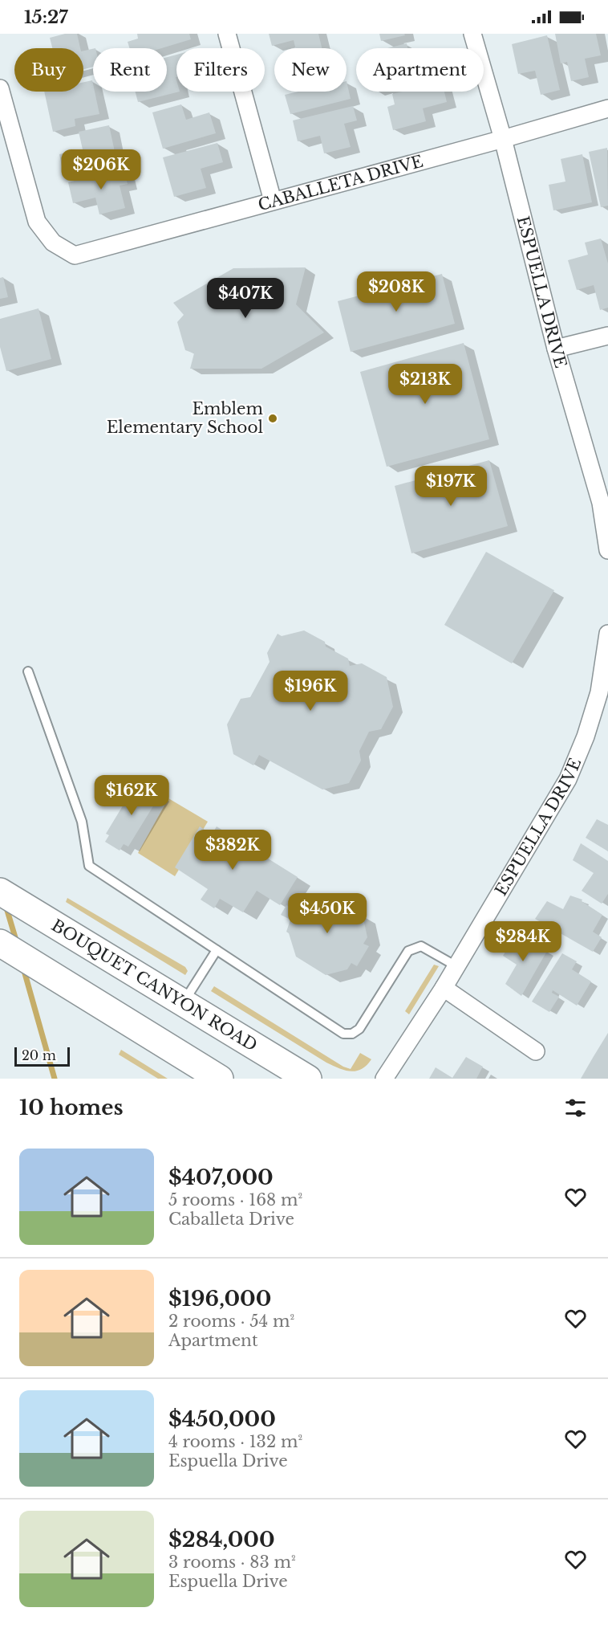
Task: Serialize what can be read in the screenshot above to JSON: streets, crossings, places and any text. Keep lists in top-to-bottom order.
{
  "streets": {
    "main road": ["BOUQUET CANYON ROAD"],
    "street": ["CABALLETA DRIVE", "ESPUELLA DRIVE"]
  },
  "crossings": [
    ["CABALLETA DRIVE", "ESPUELLA DRIVE"]
  ],
  "places": ["Emblem Elementary School"],
  "scale_bar": "20 m",
  "page": {
    "status": "15:27",
    "chip": [
      "Buy",
      "Rent",
      "Filters",
      "New",
      "Apartment"
    ],
    "price": [
      "$206K",
      "$208K",
      "$407K",
      "$213K",
      "$197K",
      "$196K",
      "$162K",
      "$382K",
      "$450K",
      "$284K"
    ],
    "scale": "20 m",
    "heading": "10 homes",
    "list": [
      {
        "name": "$407,000",
        "note": "5 rooms · 168 m² · Caballeta Drive"
      },
      {
        "name": "$196,000",
        "note": "2 rooms · 54 m² · Apartment"
      },
      {
        "name": "$450,000",
        "note": "4 rooms · 132 m² · Espuella Drive"
      },
      {
        "name": "$284,000",
        "note": "3 rooms · 83 m² · Espuella Drive"
      }
    ]
  }
}
